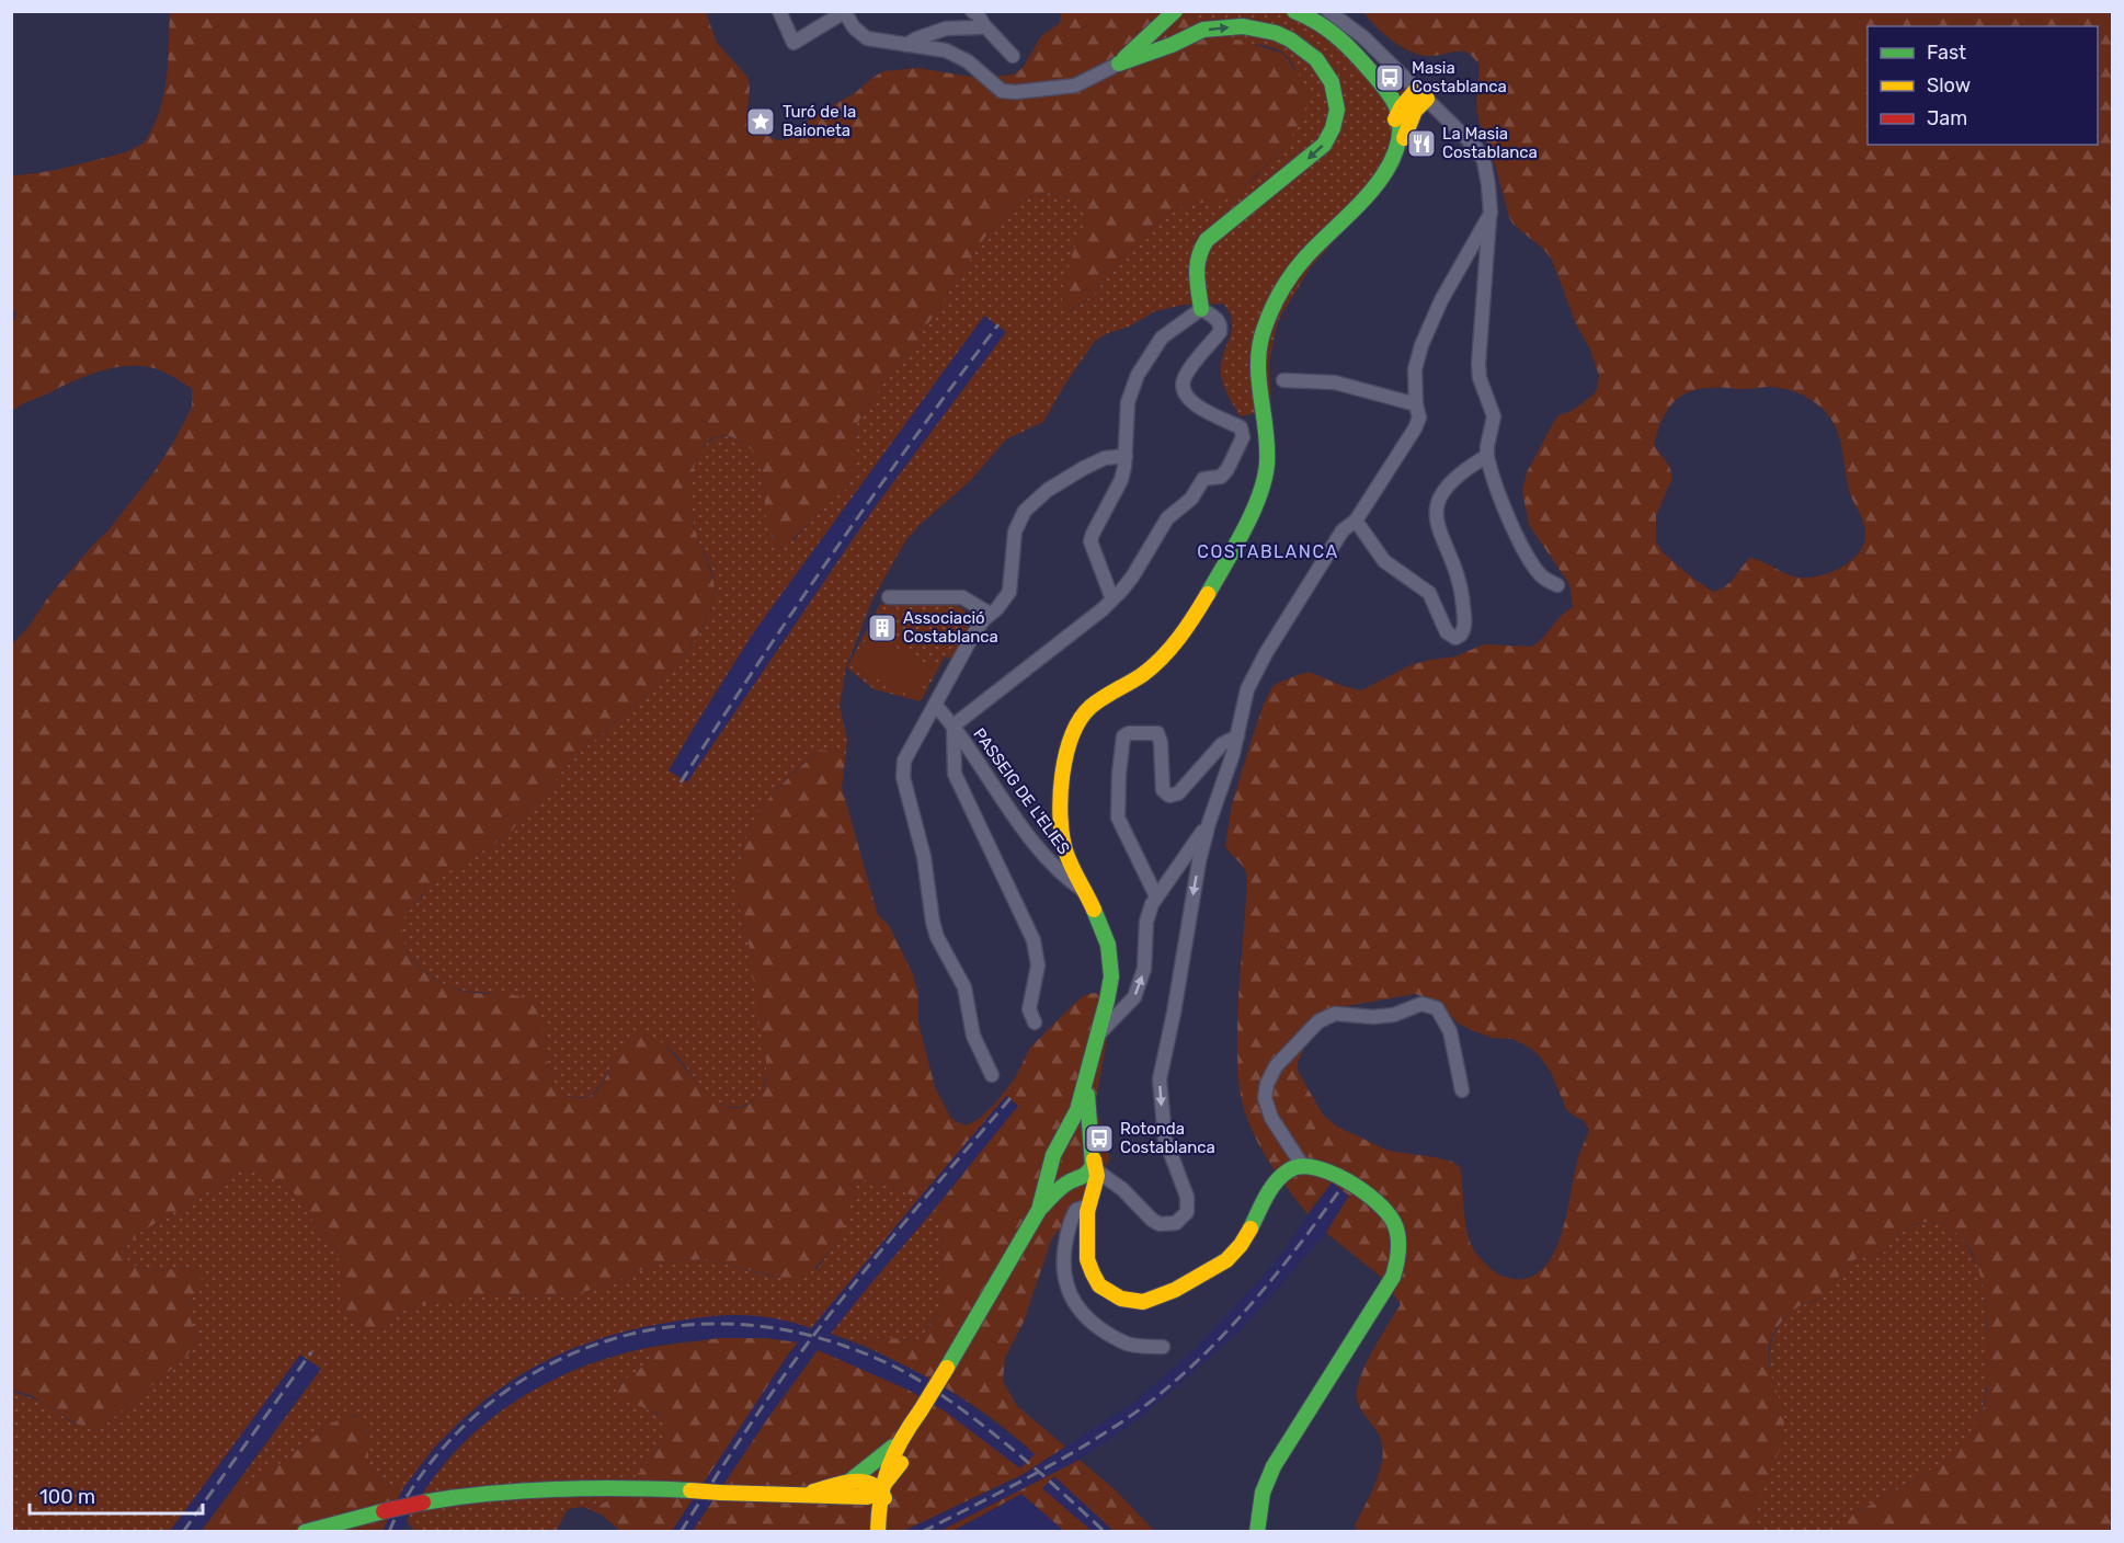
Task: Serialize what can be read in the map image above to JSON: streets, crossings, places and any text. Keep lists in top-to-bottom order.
{
  "streets": {
    "street": ["PASSEIG DE L'ELIES"]
  },
  "districts": ["COSTABLANCA"],
  "places": {
    "bus stop": ["Masia Costablanca", "Rotonda Costablanca"],
    "place": ["Turó de la Baioneta"],
    "restaurant": ["La Masia Costablanca"],
    "building": ["Associació Costablanca"]
  },
  "legend": ["Fast", "Slow", "Jam"],
  "scale_bar": "100 m"
}
